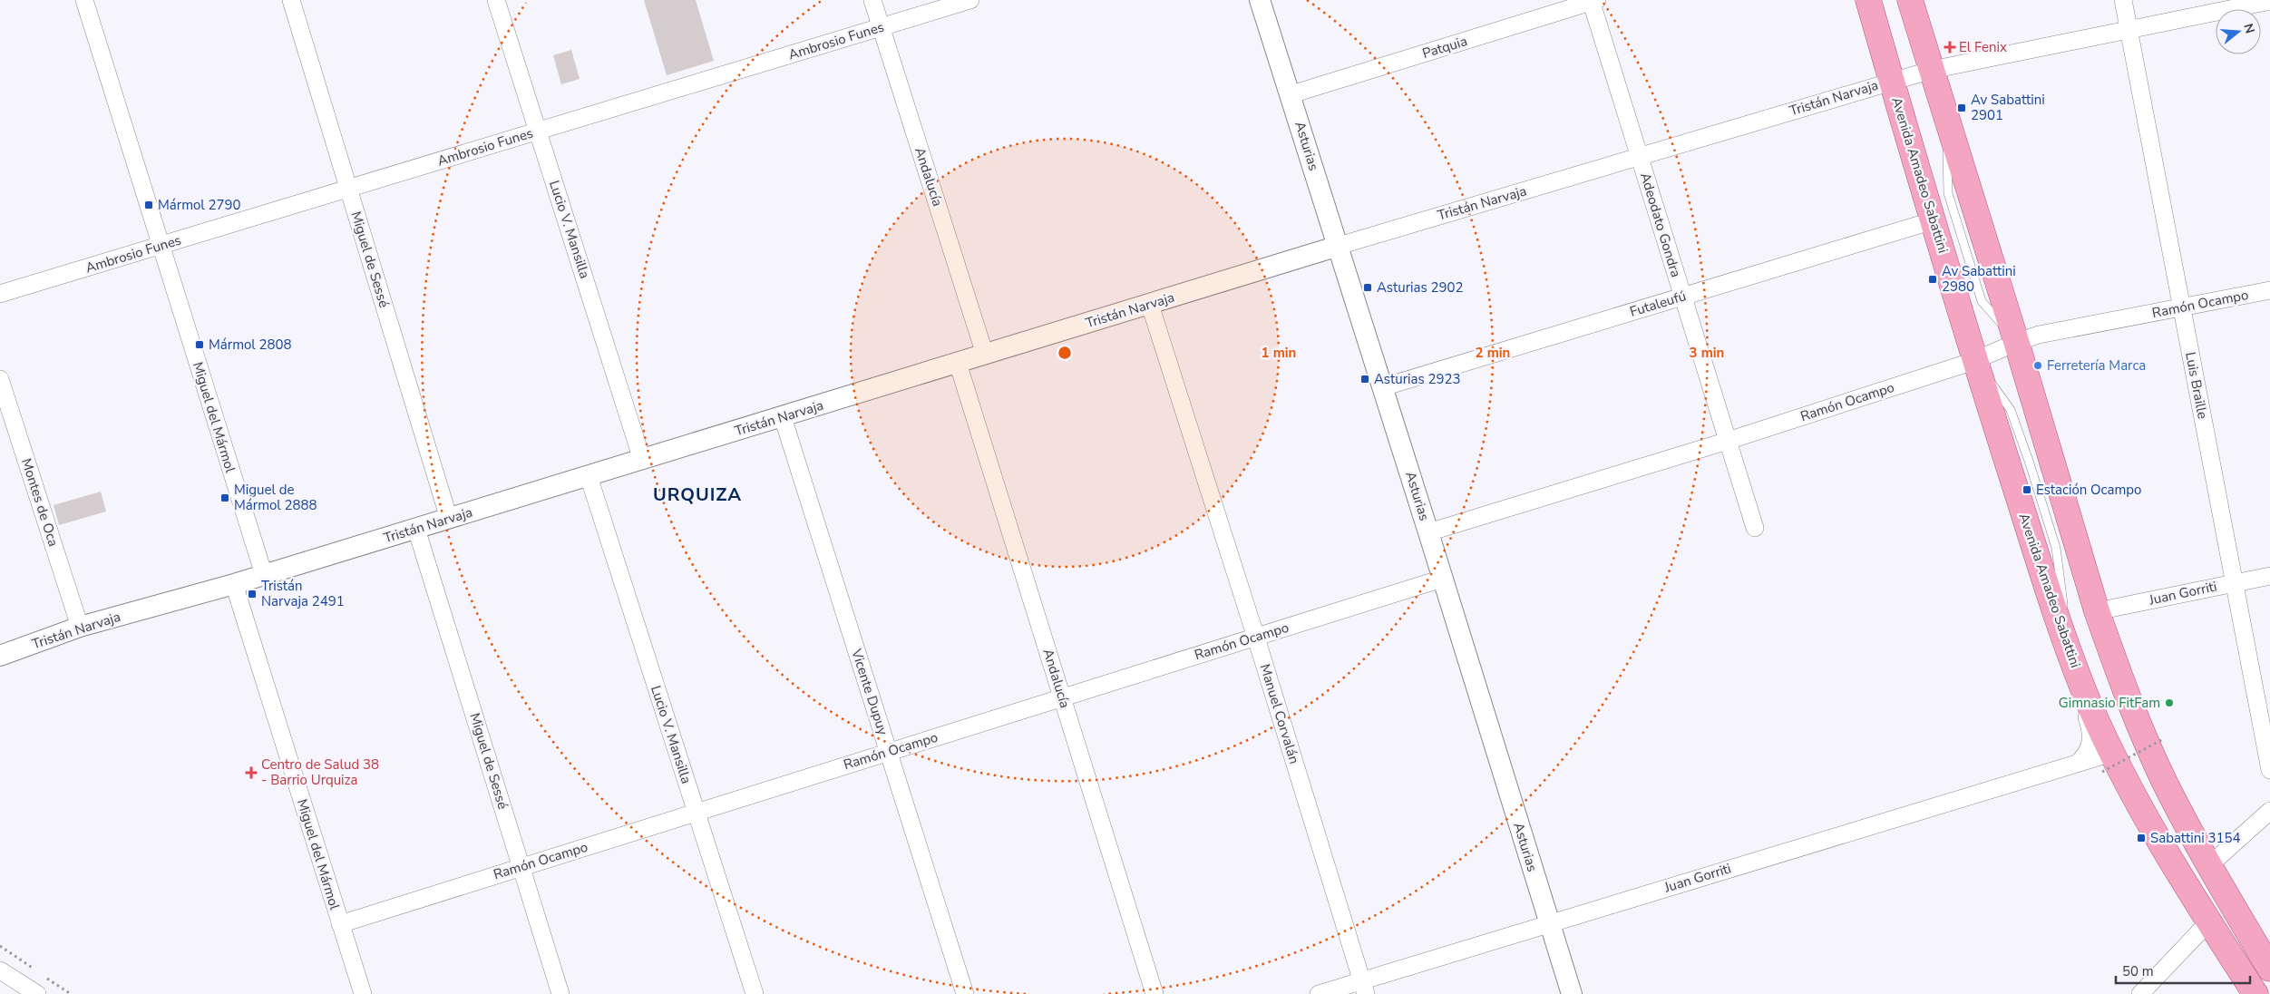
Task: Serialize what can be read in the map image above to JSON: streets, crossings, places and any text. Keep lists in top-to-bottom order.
{
  "streets": {
    "main road": ["Avenida Amadeo Sabattini"],
    "street": [
      "Ambrosio Funes",
      "Patquia",
      "Tristán Narvaja",
      "Asturias",
      "Andalucía",
      "Adeodato Gondra",
      "Lucio V. Mansilla",
      "Miguel de Sessé",
      "Futaleufú",
      "Ramón Ocampo",
      "Luis Braille",
      "Miguel del Mármol",
      "Montes de Oca",
      "Juan Gorriti",
      "Vicente Dupuy",
      "Manuel Corvalán"
    ]
  },
  "crossings": [
    ["Ambrosio Funes", "Andalucía"],
    ["Ambrosio Funes", "Lucio V. Mansilla"],
    ["Ambrosio Funes", "Miguel de Sessé"],
    ["Ambrosio Funes", "Miguel del Mármol"],
    ["Patquia", "Asturias"],
    ["Patquia", "Adeodato Gondra"],
    ["Tristán Narvaja", "Asturias"],
    ["Tristán Narvaja", "Avenida Amadeo Sabattini"],
    ["Tristán Narvaja", "Andalucía"],
    ["Tristán Narvaja", "Adeodato Gondra"],
    ["Tristán Narvaja", "Lucio V. Mansilla"],
    ["Tristán Narvaja", "Miguel de Sessé"],
    ["Tristán Narvaja", "Luis Braille"],
    ["Tristán Narvaja", "Miguel del Mármol"],
    ["Tristán Narvaja", "Montes de Oca"],
    ["Tristán Narvaja", "Vicente Dupuy"],
    ["Tristán Narvaja", "Manuel Corvalán"],
    ["Asturias", "Futaleufú"],
    ["Asturias", "Ramón Ocampo"],
    ["Asturias", "Juan Gorriti"],
    ["Avenida Amadeo Sabattini", "Futaleufú"],
    ["Avenida Amadeo Sabattini", "Ramón Ocampo"],
    ["Avenida Amadeo Sabattini", "Juan Gorriti"],
    ["Andalucía", "Ramón Ocampo"],
    ["Adeodato Gondra", "Futaleufú"],
    ["Adeodato Gondra", "Ramón Ocampo"],
    ["Lucio V. Mansilla", "Ramón Ocampo"],
    ["Miguel de Sessé", "Ramón Ocampo"],
    ["Ramón Ocampo", "Luis Braille"],
    ["Ramón Ocampo", "Miguel del Mármol"],
    ["Ramón Ocampo", "Vicente Dupuy"],
    ["Ramón Ocampo", "Manuel Corvalán"],
    ["Luis Braille", "Juan Gorriti"],
    ["Juan Gorriti", "Manuel Corvalán"]
  ],
  "districts": ["URQUIZA"],
  "places": {
    "health": ["El Fenix", "Centro de Salud 38 - Barrio Urquiza"],
    "transit": [
      "Av Sabattini 2901",
      "Mármol 2790",
      "Av Sabattini 2980",
      "Asturias 2902",
      "Mármol 2808",
      "Asturias 2923",
      "Estación Ocampo",
      "Miguel de Mármol 2888",
      "Tristán Narvaja 2491",
      "Sabattini 3154"
    ],
    "other": ["Ferretería Marca", "Gimnasio FitFam"]
  },
  "scale_bar": "50 m",
  "north": "right",
  "rings": ["1 min", "2 min", "3 min"]
}
